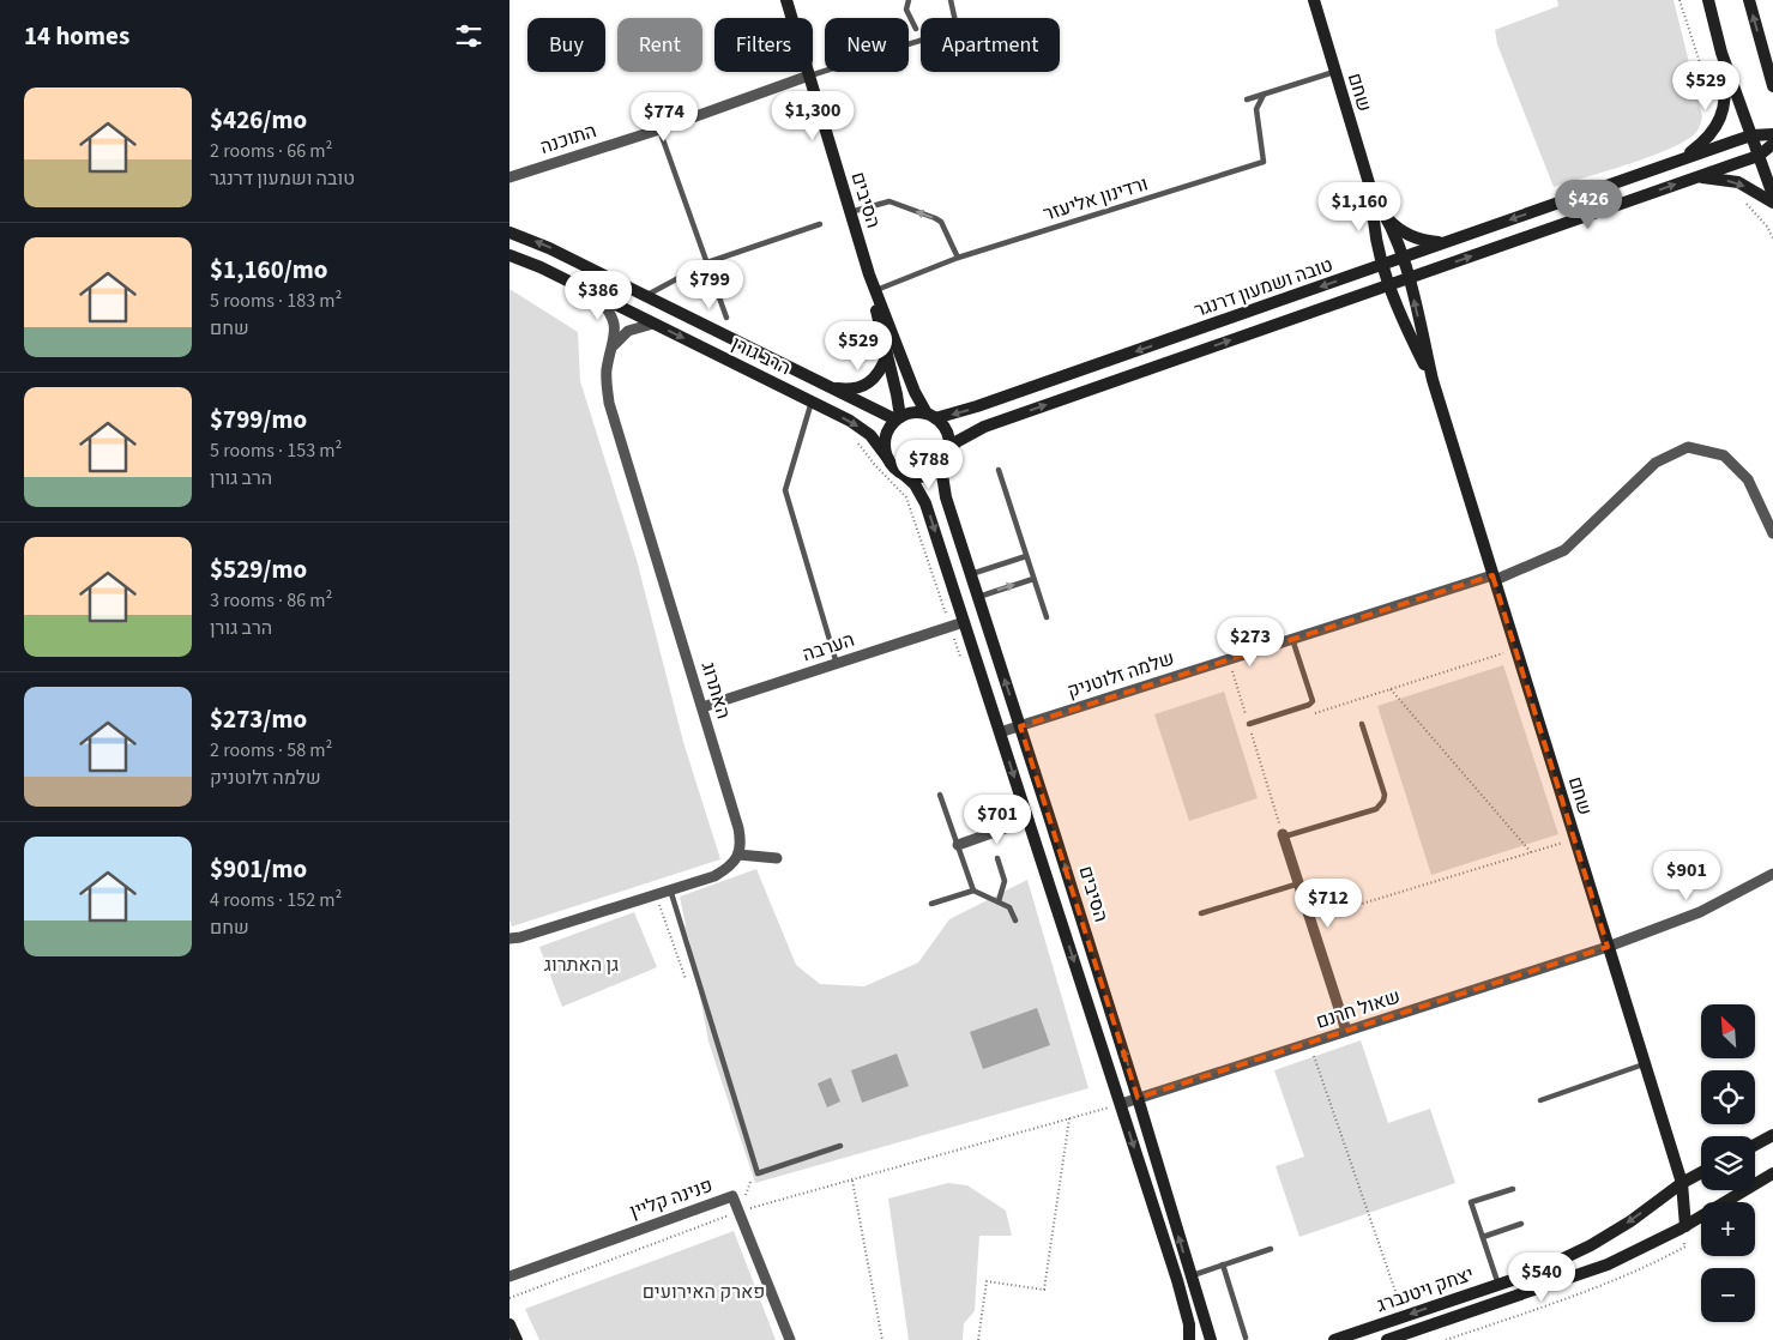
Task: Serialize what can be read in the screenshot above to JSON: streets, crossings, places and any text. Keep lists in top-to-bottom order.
{
  "streets": {
    "street": [
      "שחם",
      "התוכנה",
      "הסיבים",
      "טובה ושמעון דרנגר",
      "הרב גורן",
      "הערבה",
      "שלמה זלוטניק",
      "האתרוג",
      "שאול חרנם",
      "פנינה קליין",
      "יצחק ויטנברג"
    ],
    "lane": ["ורדינון אליעזר"]
  },
  "crossings": [
    ["שחם", "טובה ושמעון דרנגר"],
    ["שחם", "שלמה זלוטניק"],
    ["שחם", "שאול חרנם"],
    ["שחם", "יצחק ויטנברג"],
    ["התוכנה", "הסיבים"],
    ["ורדינון אליעזר", "הסיבים"],
    ["הסיבים", "טובה ושמעון דרנגר"],
    ["הסיבים", "הרב גורן"],
    ["הסיבים", "הערבה"],
    ["הסיבים", "שלמה זלוטניק"],
    ["הסיבים", "שאול חרנם"],
    ["טובה ושמעון דרנגר", "הרב גורן"],
    ["הרב גורן", "האתרוג"],
    ["הערבה", "האתרוג"]
  ],
  "parks": ["גן האתרוג", "פארק האירועים"],
  "north": "top left",
  "page": {
    "heading": "14 homes",
    "chip": [
      "Buy",
      "Rent",
      "Filters",
      "New",
      "Apartment"
    ],
    "price": [
      "$529",
      "$1,300",
      "$774",
      "$426",
      "$1,160",
      "$799",
      "$386",
      "$529",
      "$788",
      "$273",
      "$701",
      "$901",
      "$712",
      "$540"
    ],
    "list": [
      {
        "name": "$426/mo",
        "note": "2 rooms · 66 m² · טובה ושמעון דרנגר"
      },
      {
        "name": "$1,160/mo",
        "note": "5 rooms · 183 m² · שחם"
      },
      {
        "name": "$799/mo",
        "note": "5 rooms · 153 m² · הרב גורן"
      },
      {
        "name": "$529/mo",
        "note": "3 rooms · 86 m² · הרב גורן"
      },
      {
        "name": "$273/mo",
        "note": "2 rooms · 58 m² · שלמה זלוטניק"
      },
      {
        "name": "$901/mo",
        "note": "4 rooms · 152 m² · שחם"
      }
    ],
    "map_buttons": ["+", "−"]
  }
}
